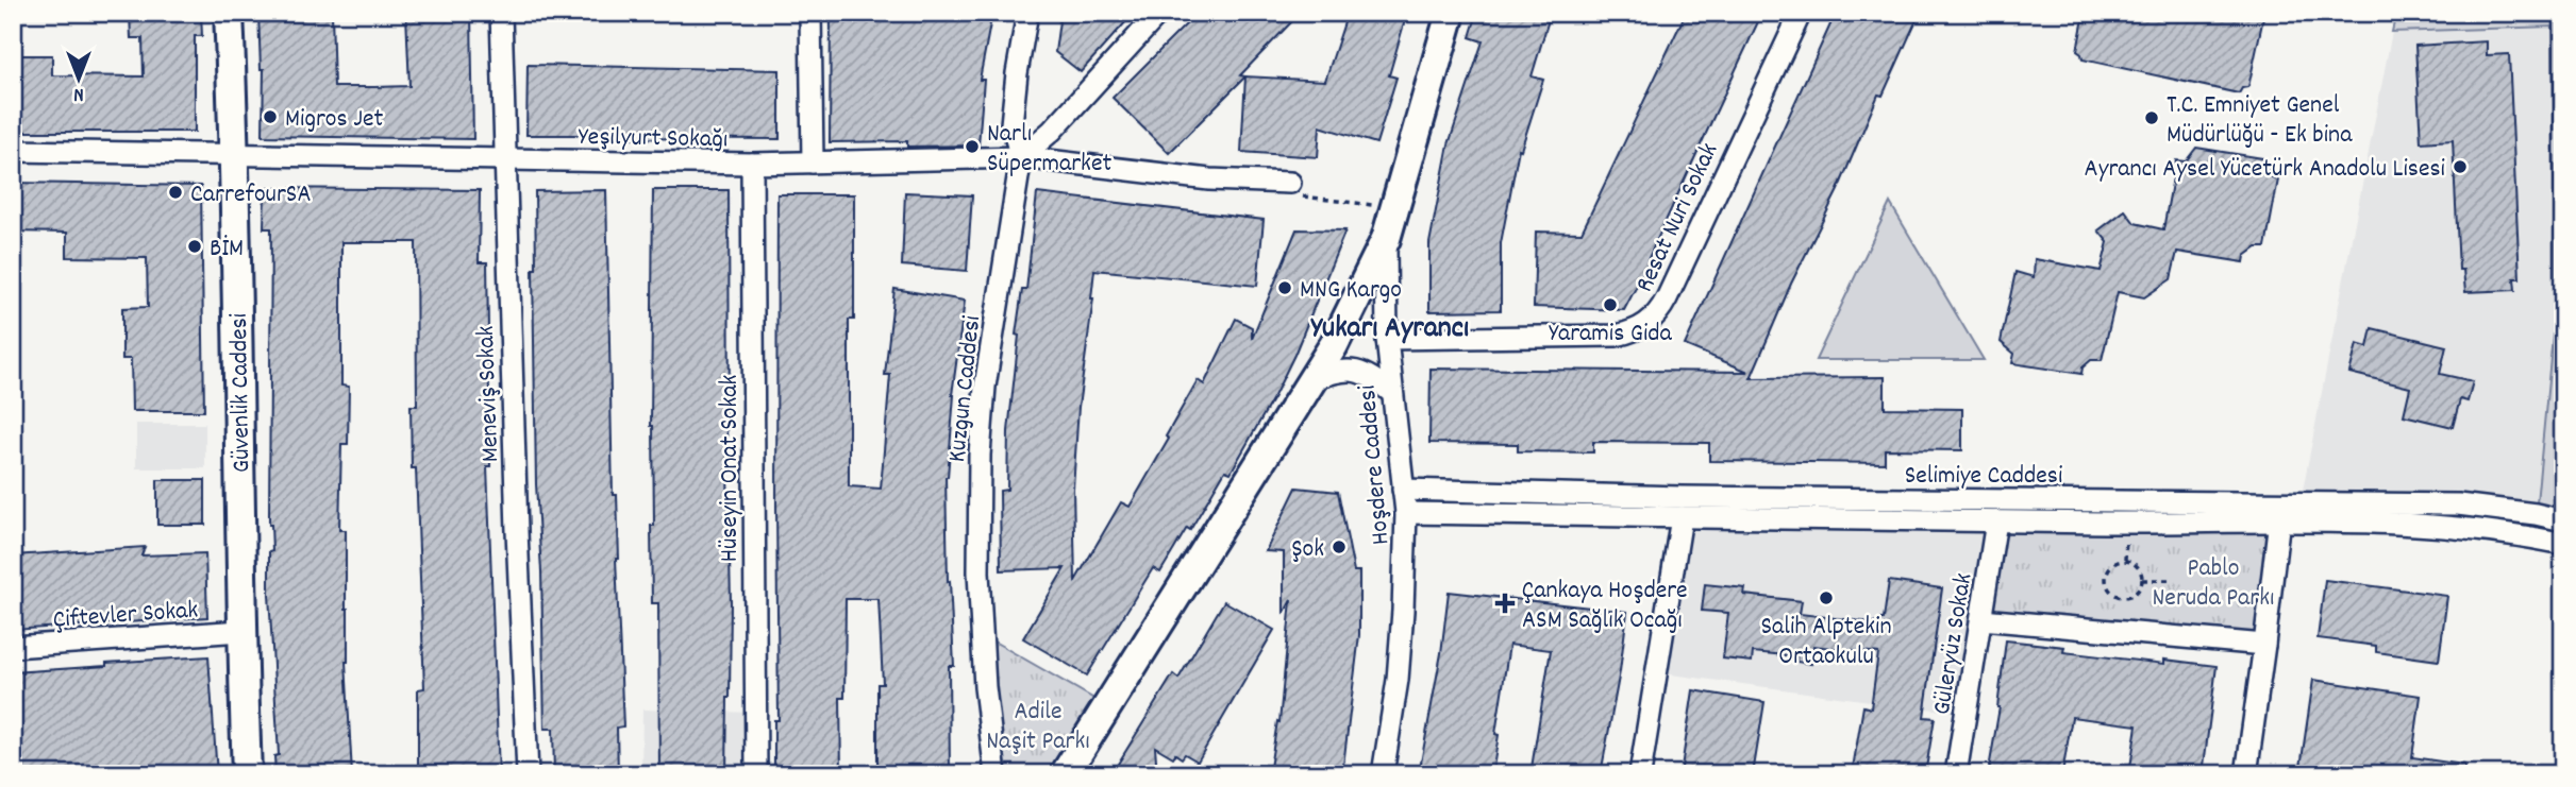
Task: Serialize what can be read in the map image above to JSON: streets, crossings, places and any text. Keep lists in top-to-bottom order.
{
  "streets": {
    "main road": ["Güvenlik Caddesi"],
    "street": [
      "Yeşilyurt Sokağı",
      "Resat Nuri Sokak",
      "Kuzgun Caddesi",
      "Meneviş Sokak",
      "Hoşdere Caddesi",
      "Hüseyin Onat Sokak",
      "Selimiye Caddesi",
      "Çiftevler Sokak",
      "Güleryüz Sokak"
    ]
  },
  "crossings": [
    ["Yeşilyurt Sokağı", "Kuzgun Caddesi"],
    ["Yeşilyurt Sokağı", "Güvenlik Caddesi"],
    ["Yeşilyurt Sokağı", "Meneviş Sokak"],
    ["Yeşilyurt Sokağı", "Hüseyin Onat Sokak"],
    ["Resat Nuri Sokak", "Hoşdere Caddesi"],
    ["Güvenlik Caddesi", "Çiftevler Sokak"],
    ["Hoşdere Caddesi", "Selimiye Caddesi"],
    ["Selimiye Caddesi", "Güleryüz Sokak"]
  ],
  "districts": ["Yukarı Ayrancı"],
  "parks": ["Pablo Neruda Parkı", "Adile Naşit Parkı"],
  "places": {
    "other": [
      "Migros Jet",
      "T.C. Emniyet Genel Müdürlüğü - Ek bina",
      "Narlı Süpermarket",
      "Ayrancı Aysel Yücetürk Anadolu Lisesi",
      "CarrefourSA",
      "BİM",
      "MNG Kargo",
      "Yaramis Gida",
      "Şok",
      "Salih Alptekin Ortaokulu"
    ],
    "health": ["Çankaya Hoşdere ASM Sağlık Ocağı"]
  },
  "north": "bottom"
}
